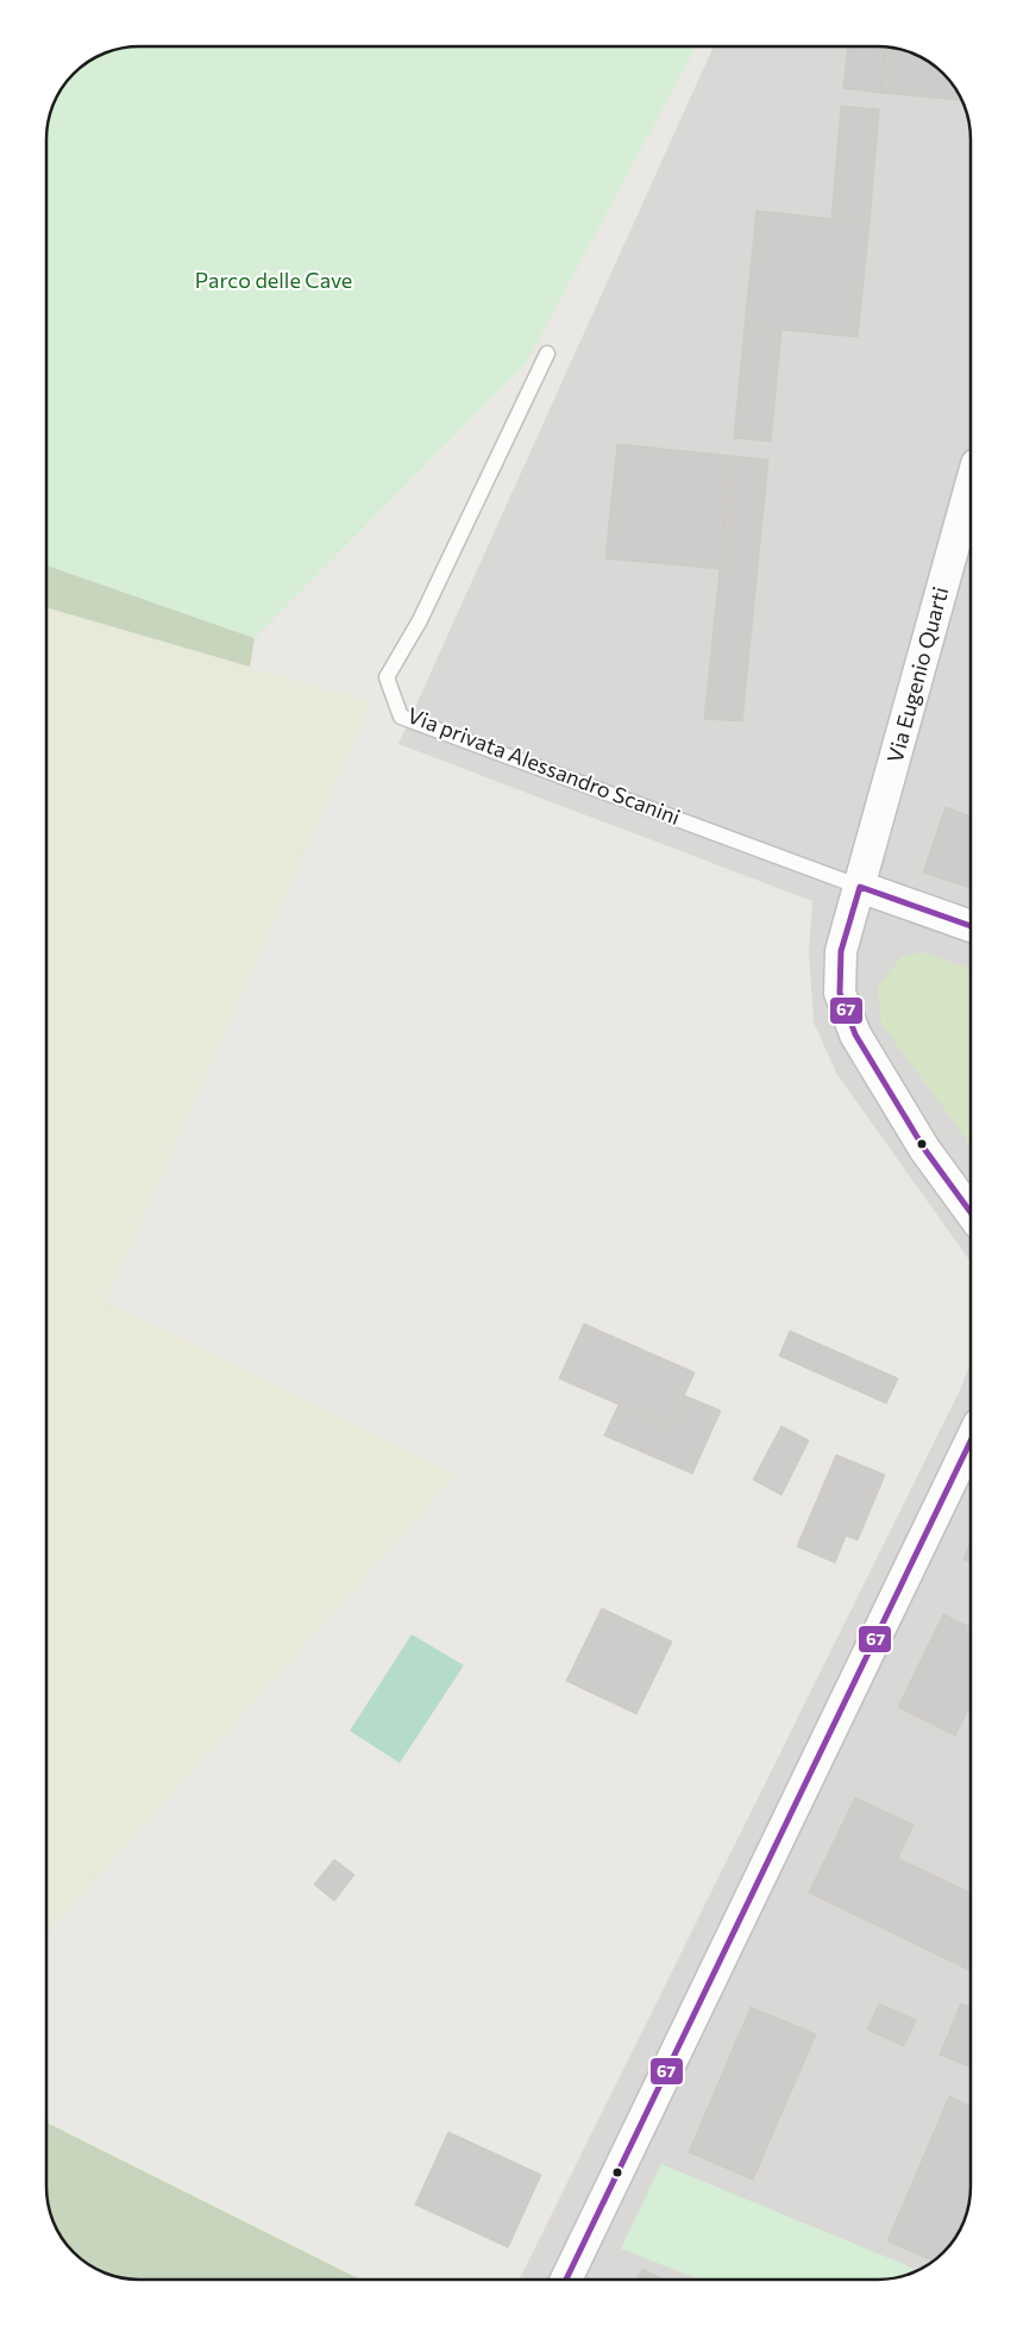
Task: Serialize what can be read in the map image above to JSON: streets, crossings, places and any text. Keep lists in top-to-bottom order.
{
  "streets": {
    "street": ["Via Eugenio Quarti", "Via privata Alessandro Scanini"]
  },
  "crossings": [
    ["Via Eugenio Quarti", "Via privata Alessandro Scanini"]
  ],
  "parks": ["Parco delle Cave"],
  "lines": ["transit line 67"]
}
